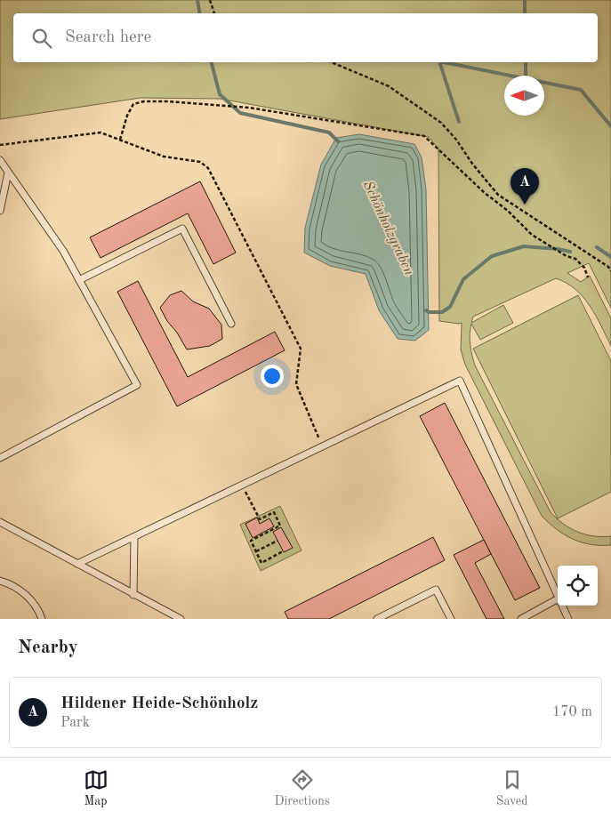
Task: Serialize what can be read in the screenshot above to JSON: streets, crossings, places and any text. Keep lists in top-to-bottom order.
{
  "water": ["Schönholzgraben"],
  "north": "left",
  "page": {
    "search": "Search here",
    "pins": "A",
    "heading": "Nearby",
    "list": [
      {
        "mark": "A",
        "name": "Hildener Heide-Schönholz",
        "note": "Park",
        "value": "170 m"
      }
    ],
    "nav": ["Map", "Directions", "Saved"]
  }
}
